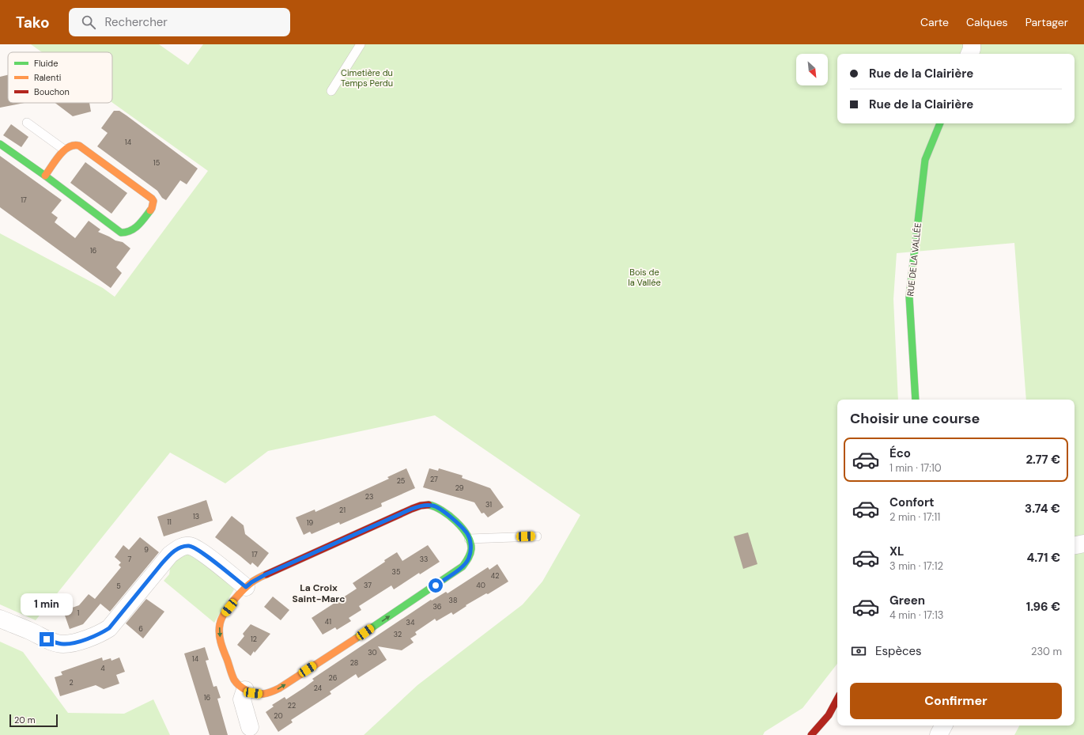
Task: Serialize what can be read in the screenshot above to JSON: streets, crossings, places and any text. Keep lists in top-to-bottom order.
{
  "streets": {
    "street": ["RUE DE LA VALLÉE"]
  },
  "districts": ["La Croix Saint-Marc"],
  "parks": ["Cimetière du Temps Perdu", "Bois de la Vallée"],
  "house_numbers": [
    "14",
    "15",
    "17",
    "16",
    "27",
    "25",
    "29",
    "23",
    "31",
    "21",
    "13",
    "11",
    "19",
    "9",
    "17",
    "7",
    "33",
    "35",
    "42",
    "37",
    "40",
    "5",
    "38",
    "36",
    "1",
    "41",
    "34",
    "6",
    "32",
    "12",
    "30",
    "14",
    "28",
    "4",
    "26",
    "2",
    "24",
    "16",
    "22",
    "20"
  ],
  "legend": ["Fluide", "Ralenti", "Bouchon"],
  "scale_bar": "20 m",
  "north": "bottom right",
  "page": {
    "header": "Tako",
    "search": "Rechercher",
    "nav": ["Carte", "Calques", "Partager"],
    "banner": ["Rue de la Clairière", "Rue de la Clairière"],
    "heading": "Choisir une course",
    "list": [
      {
        "name": "Éco",
        "note": "1 min · 17:10",
        "value": "2.77 €"
      },
      {
        "name": "Confort",
        "note": "2 min · 17:11",
        "value": "3.74 €"
      },
      {
        "name": "XL",
        "note": "3 min · 17:12",
        "value": "4.71 €"
      },
      {
        "name": "Green",
        "note": "4 min · 17:13",
        "value": "1.96 €"
      }
    ],
    "bubble": "1 min",
    "pay": ["Espèces", "230 m"],
    "buttons": "Confirmer",
    "scale": "20 m"
  }
}
